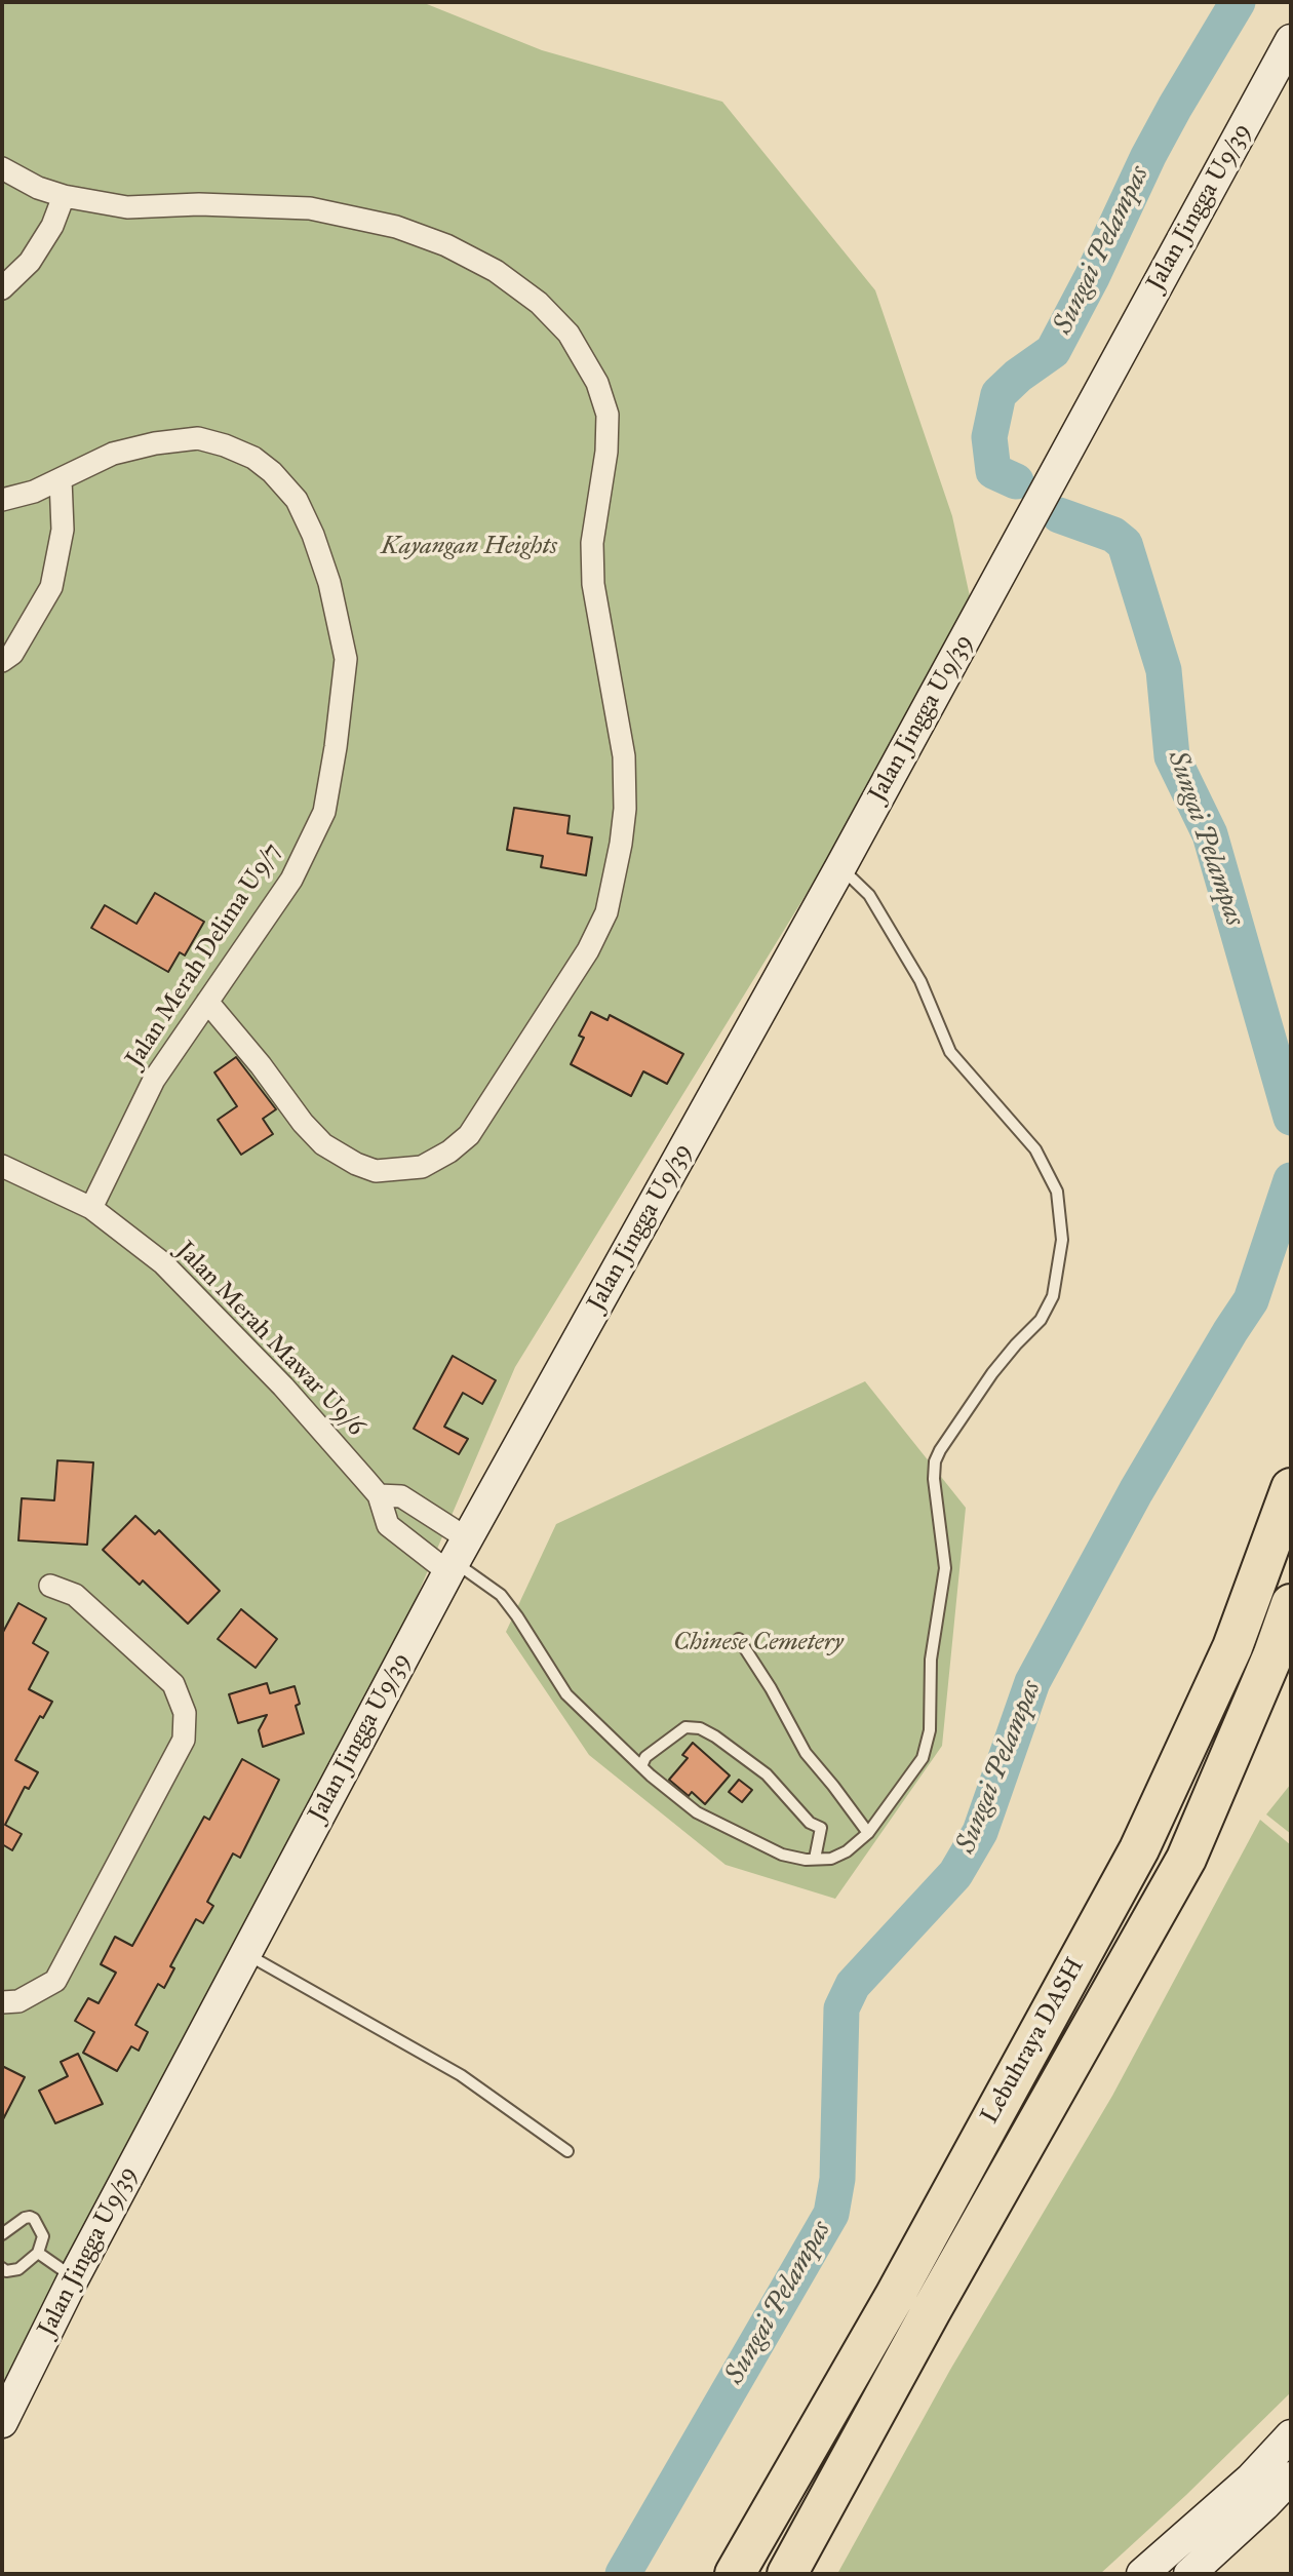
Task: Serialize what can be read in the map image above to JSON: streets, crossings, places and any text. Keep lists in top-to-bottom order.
{
  "streets": {
    "highway": ["Lebuhraya DASH"],
    "street": ["Jalan Jingga U9/39", "Jalan Merah Delima U9/7", "Jalan Merah Mawar U9/6"]
  },
  "crossings": [
    ["Jalan Jingga U9/39", "Jalan Merah Mawar U9/6"],
    ["Jalan Merah Delima U9/7", "Jalan Merah Mawar U9/6"]
  ],
  "water": ["Sungai Pelampas"],
  "parks": ["Kayangan Heights", "Chinese Cemetery"]
}
